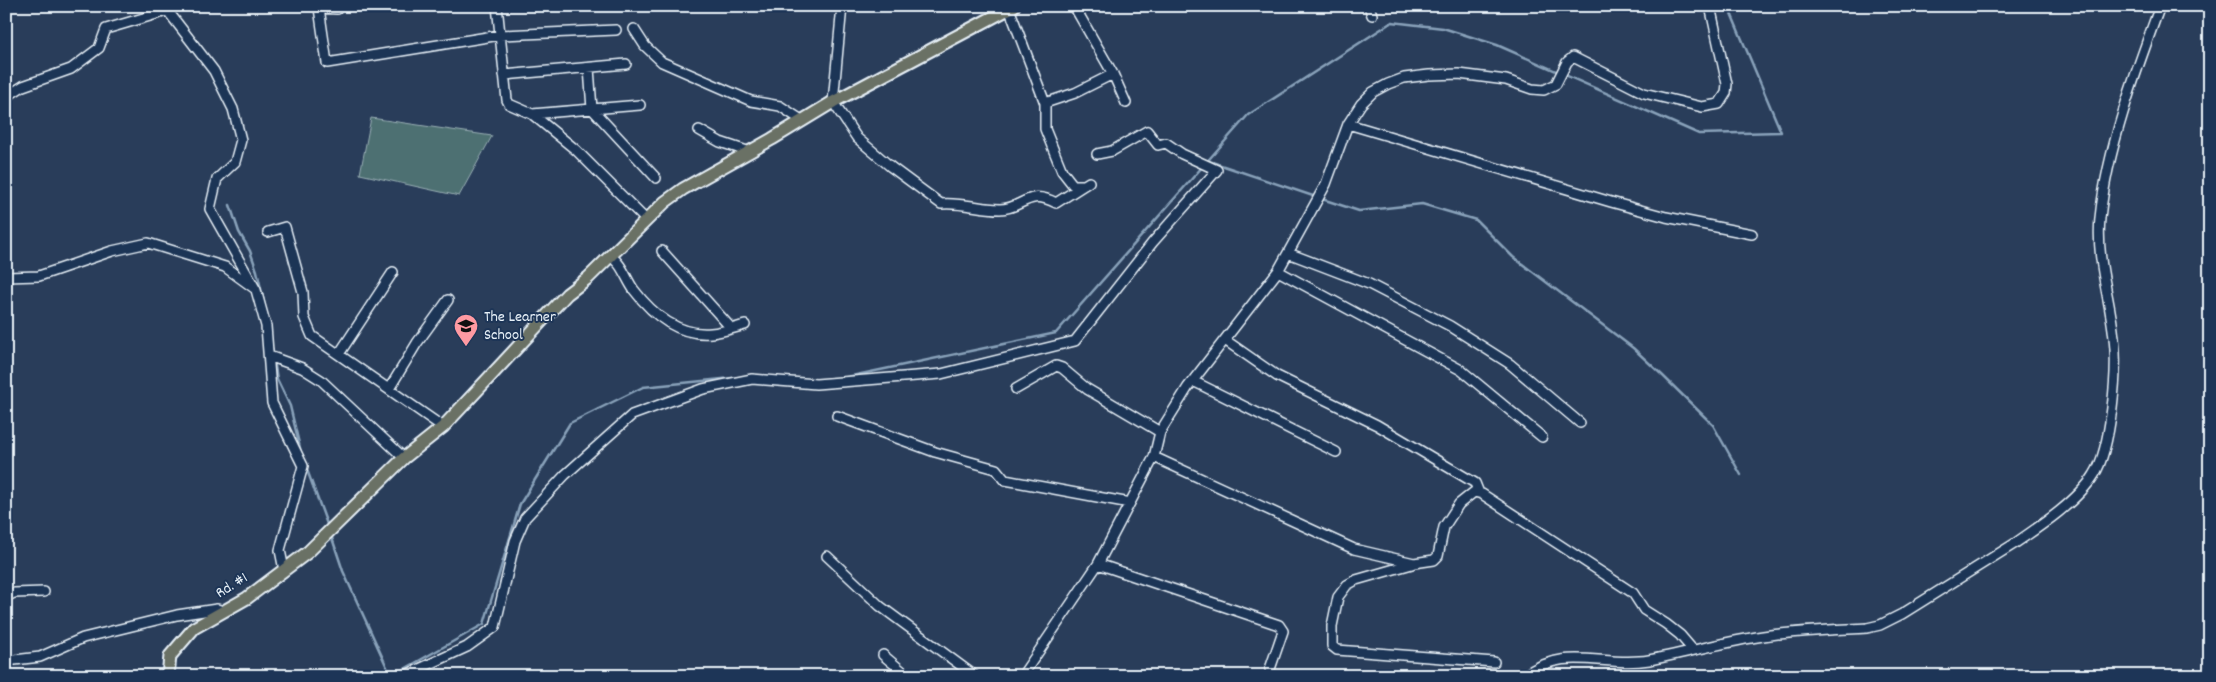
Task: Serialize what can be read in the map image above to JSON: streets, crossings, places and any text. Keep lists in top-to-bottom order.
{
  "streets": {
    "main road": ["Rd. #1"]
  },
  "places": {
    "school or university": ["The Learner School"]
  }
}
